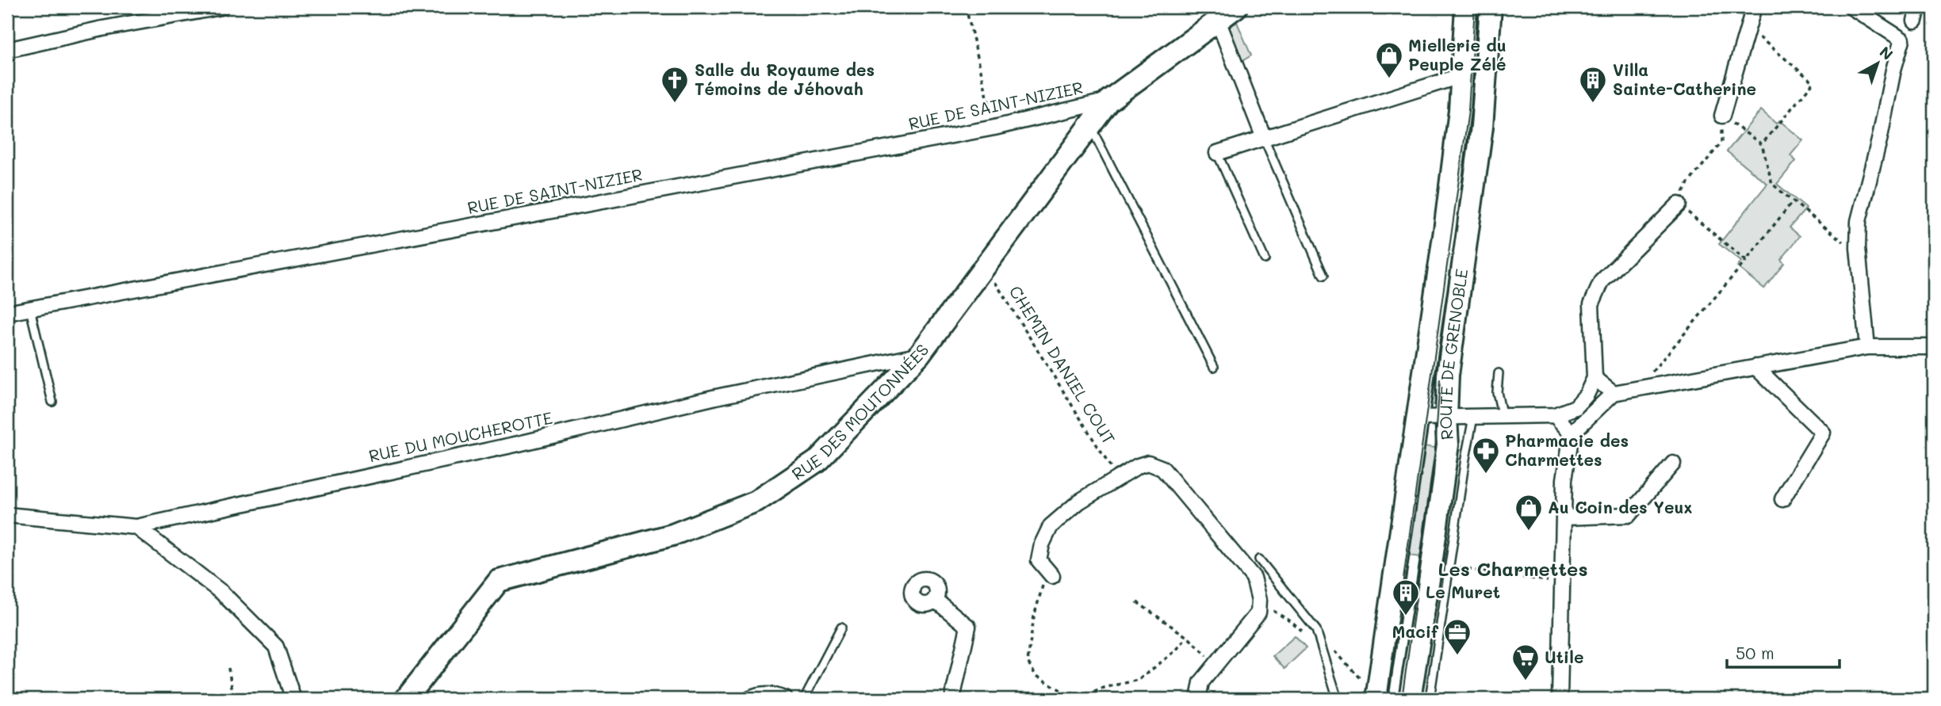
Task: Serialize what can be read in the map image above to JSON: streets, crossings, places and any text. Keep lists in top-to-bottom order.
{
  "streets": {
    "main road": ["ROUTE DE GRENOBLE", "RUE DES MOUTONNÉES"],
    "street": ["RUE DE SAINT-NIZIER", "RUE DU MOUCHEROTTE"],
    "path": ["CHEMIN DANIEL COUT"]
  },
  "crossings": [
    ["RUE DE SAINT-NIZIER", "RUE DES MOUTONNÉES"],
    ["CHEMIN DANIEL COUT", "RUE DES MOUTONNÉES"],
    ["RUE DES MOUTONNÉES", "RUE DU MOUCHEROTTE"]
  ],
  "districts": ["Les Charmettes"],
  "places": {
    "shop": ["Miellerie du Peuple Zélé", "Au Coin des Yeux"],
    "church": ["Salle du Royaume des Témoins de Jéhovah"],
    "building": ["Villa Sainte-Catherine", "Le Muret"],
    "pharmacy": ["Pharmacie des Charmettes"],
    "office": ["Macif"],
    "supermarket": ["Utile"]
  },
  "scale_bar": "50 m",
  "north": "top right"
}
